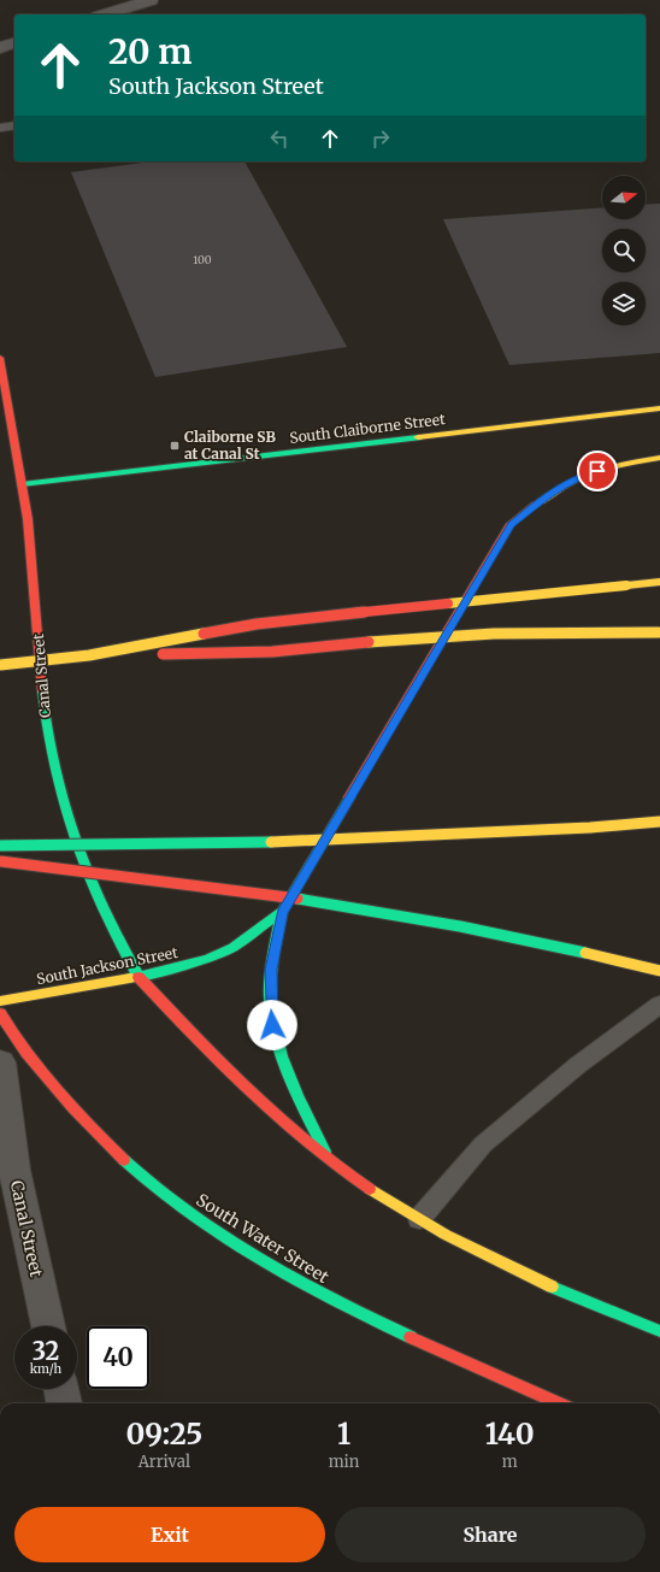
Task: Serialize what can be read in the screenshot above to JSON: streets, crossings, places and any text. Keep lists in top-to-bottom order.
{
  "streets": {
    "main road": [
      "South Claiborne Street",
      "Canal Street",
      "South Jackson Street",
      "South Water Street"
    ]
  },
  "crossings": [
    ["South Claiborne Street", "Canal Street"],
    ["Canal Street", "South Jackson Street"]
  ],
  "places": {
    "transit": ["Claiborne SB at Canal St"]
  },
  "house_numbers": ["100"],
  "north": "right",
  "page": {
    "turn": ["20 m", "South Jackson Street"],
    "speed": "32 km/h",
    "limit": "40",
    "eta": [
      "09:25",
      "Arrival",
      "1",
      "min",
      "140",
      "m"
    ],
    "buttons": ["Exit", "Share"]
  }
}
